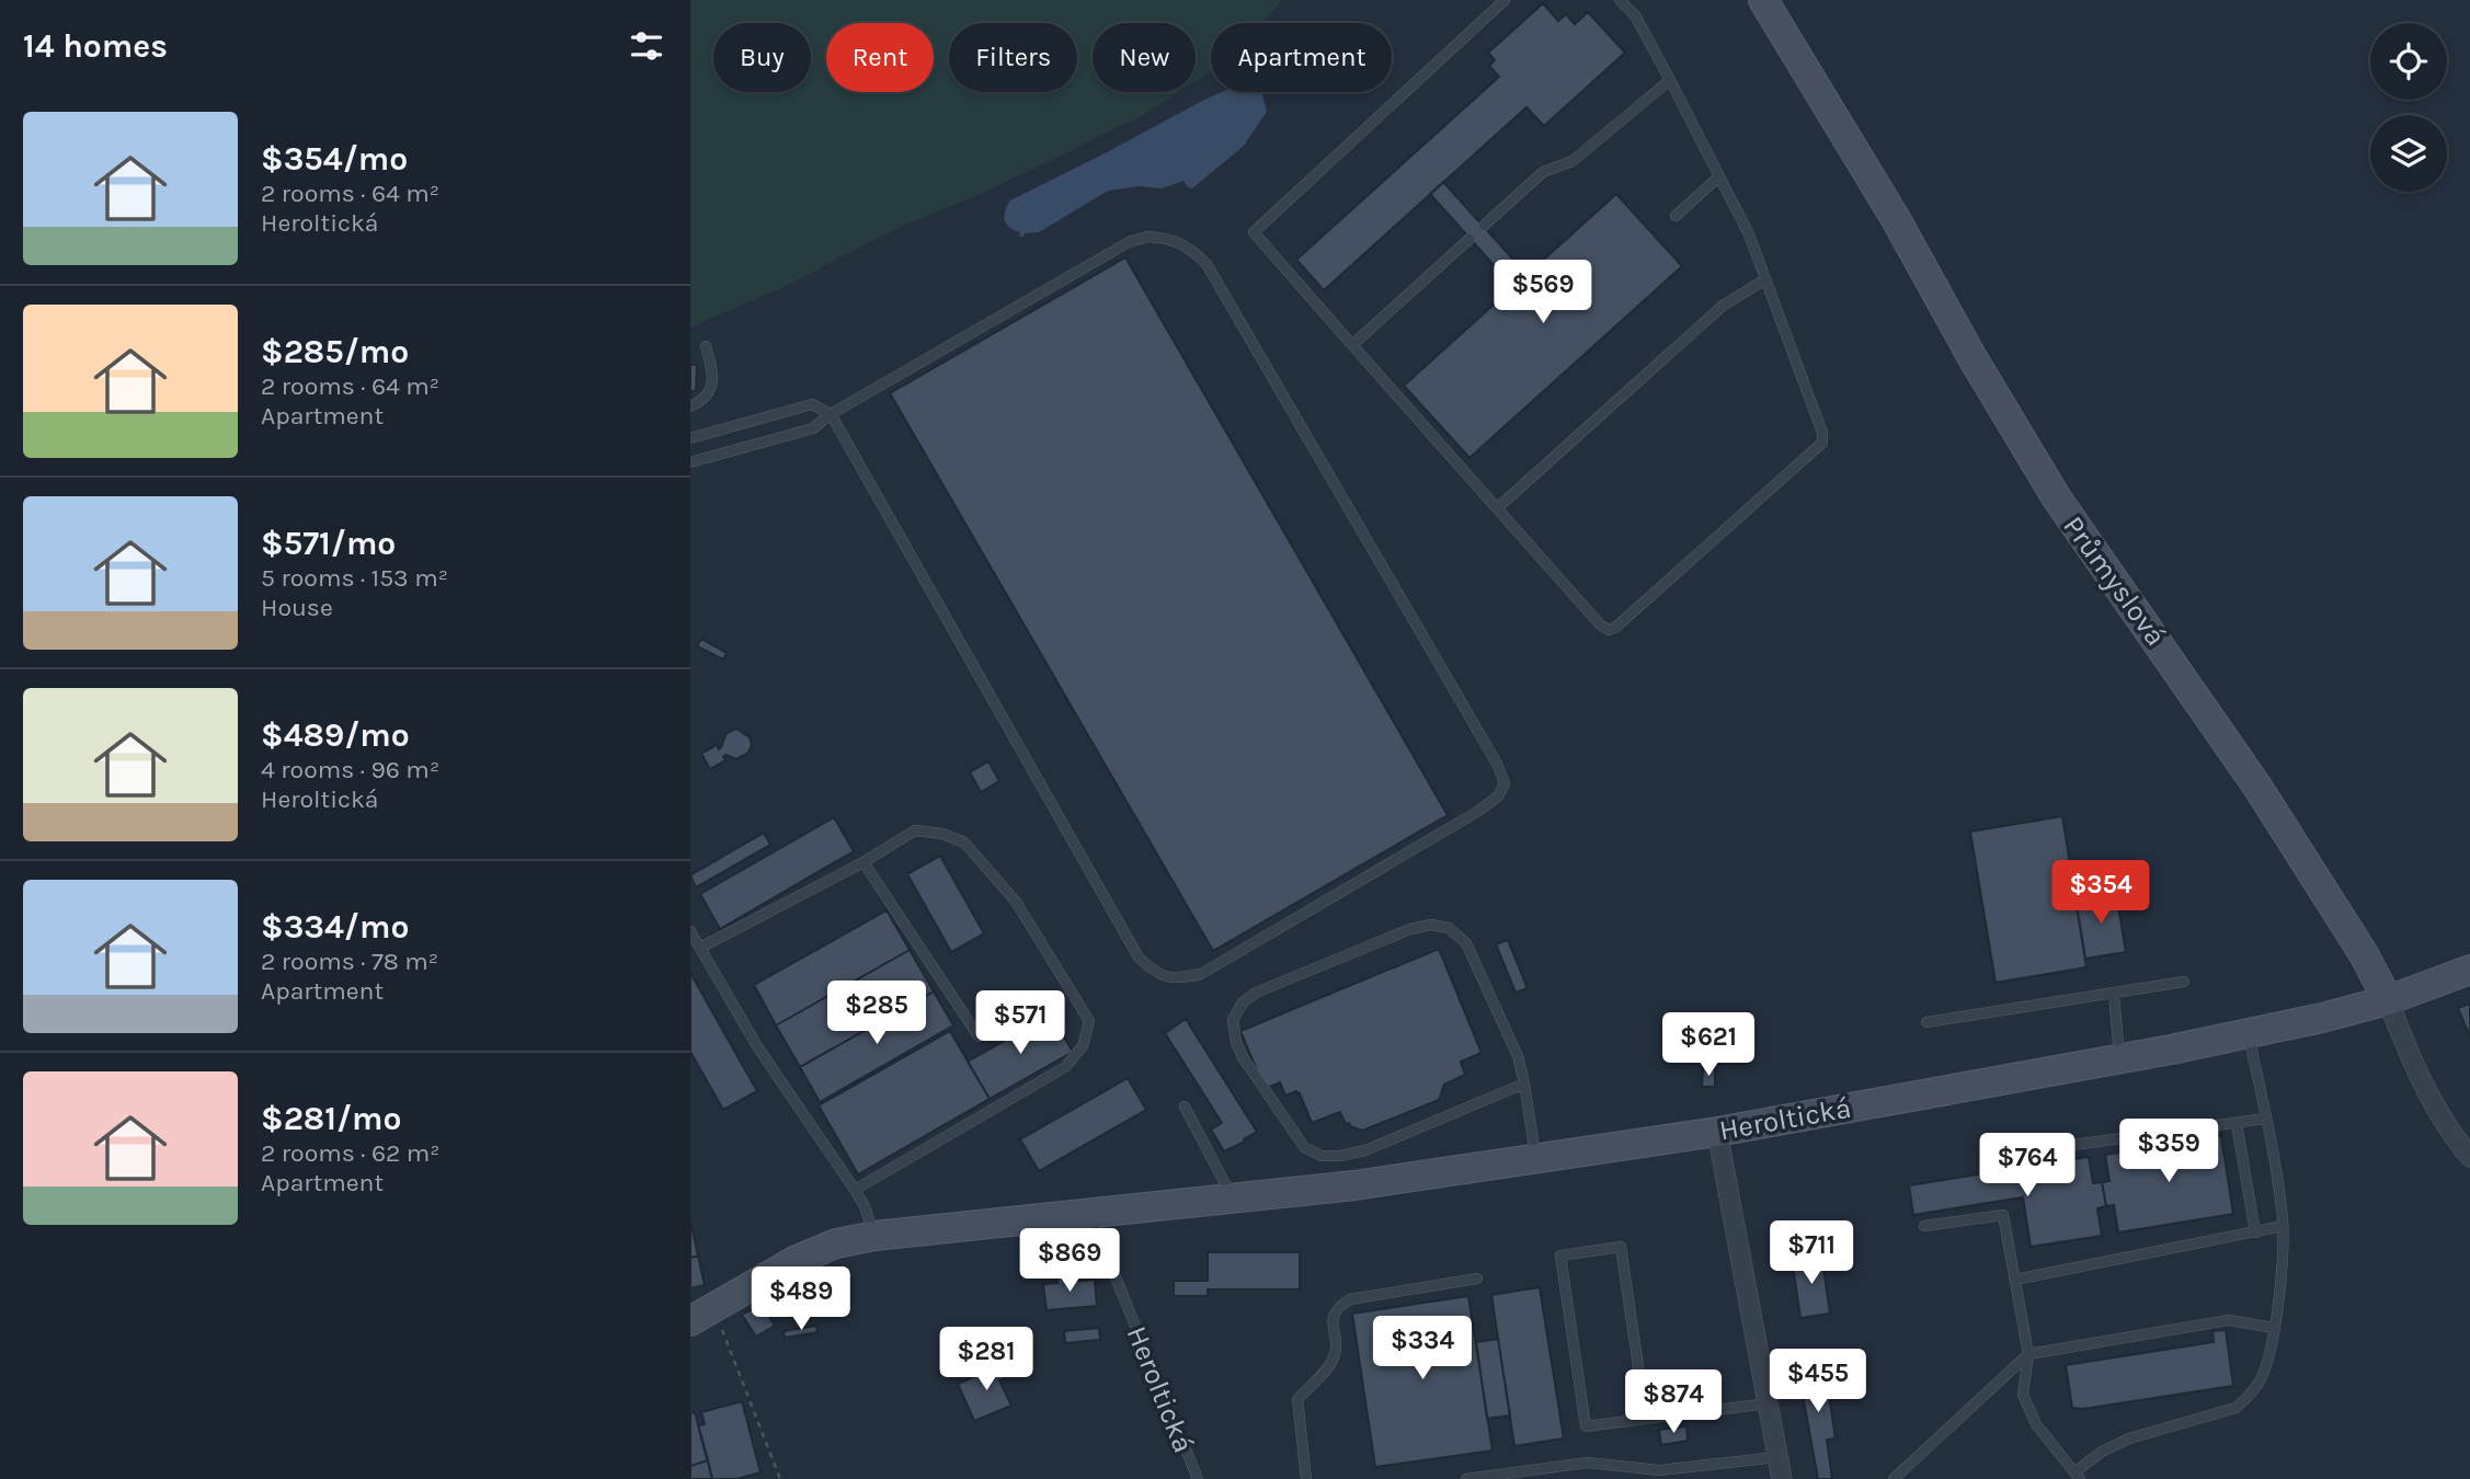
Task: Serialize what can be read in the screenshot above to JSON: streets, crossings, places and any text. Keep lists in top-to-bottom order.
{
  "streets": {
    "street": ["Průmyslová", "Heroltická"]
  },
  "crossings": [
    ["Průmyslová", "Heroltická"]
  ],
  "page": {
    "heading": "14 homes",
    "chip": [
      "Buy",
      "Rent",
      "Filters",
      "New",
      "Apartment"
    ],
    "list": [
      {
        "name": "$354/mo",
        "note": "2 rooms · 64 m² · Heroltická"
      },
      {
        "name": "$285/mo",
        "note": "2 rooms · 64 m² · Apartment"
      },
      {
        "name": "$571/mo",
        "note": "5 rooms · 153 m² · House"
      },
      {
        "name": "$489/mo",
        "note": "4 rooms · 96 m² · Heroltická"
      },
      {
        "name": "$334/mo",
        "note": "2 rooms · 78 m² · Apartment"
      },
      {
        "name": "$281/mo",
        "note": "2 rooms · 62 m² · Apartment"
      }
    ],
    "price": [
      "$569",
      "$354",
      "$285",
      "$571",
      "$621",
      "$359",
      "$764",
      "$711",
      "$869",
      "$489",
      "$334",
      "$281",
      "$455",
      "$874"
    ]
  }
}
